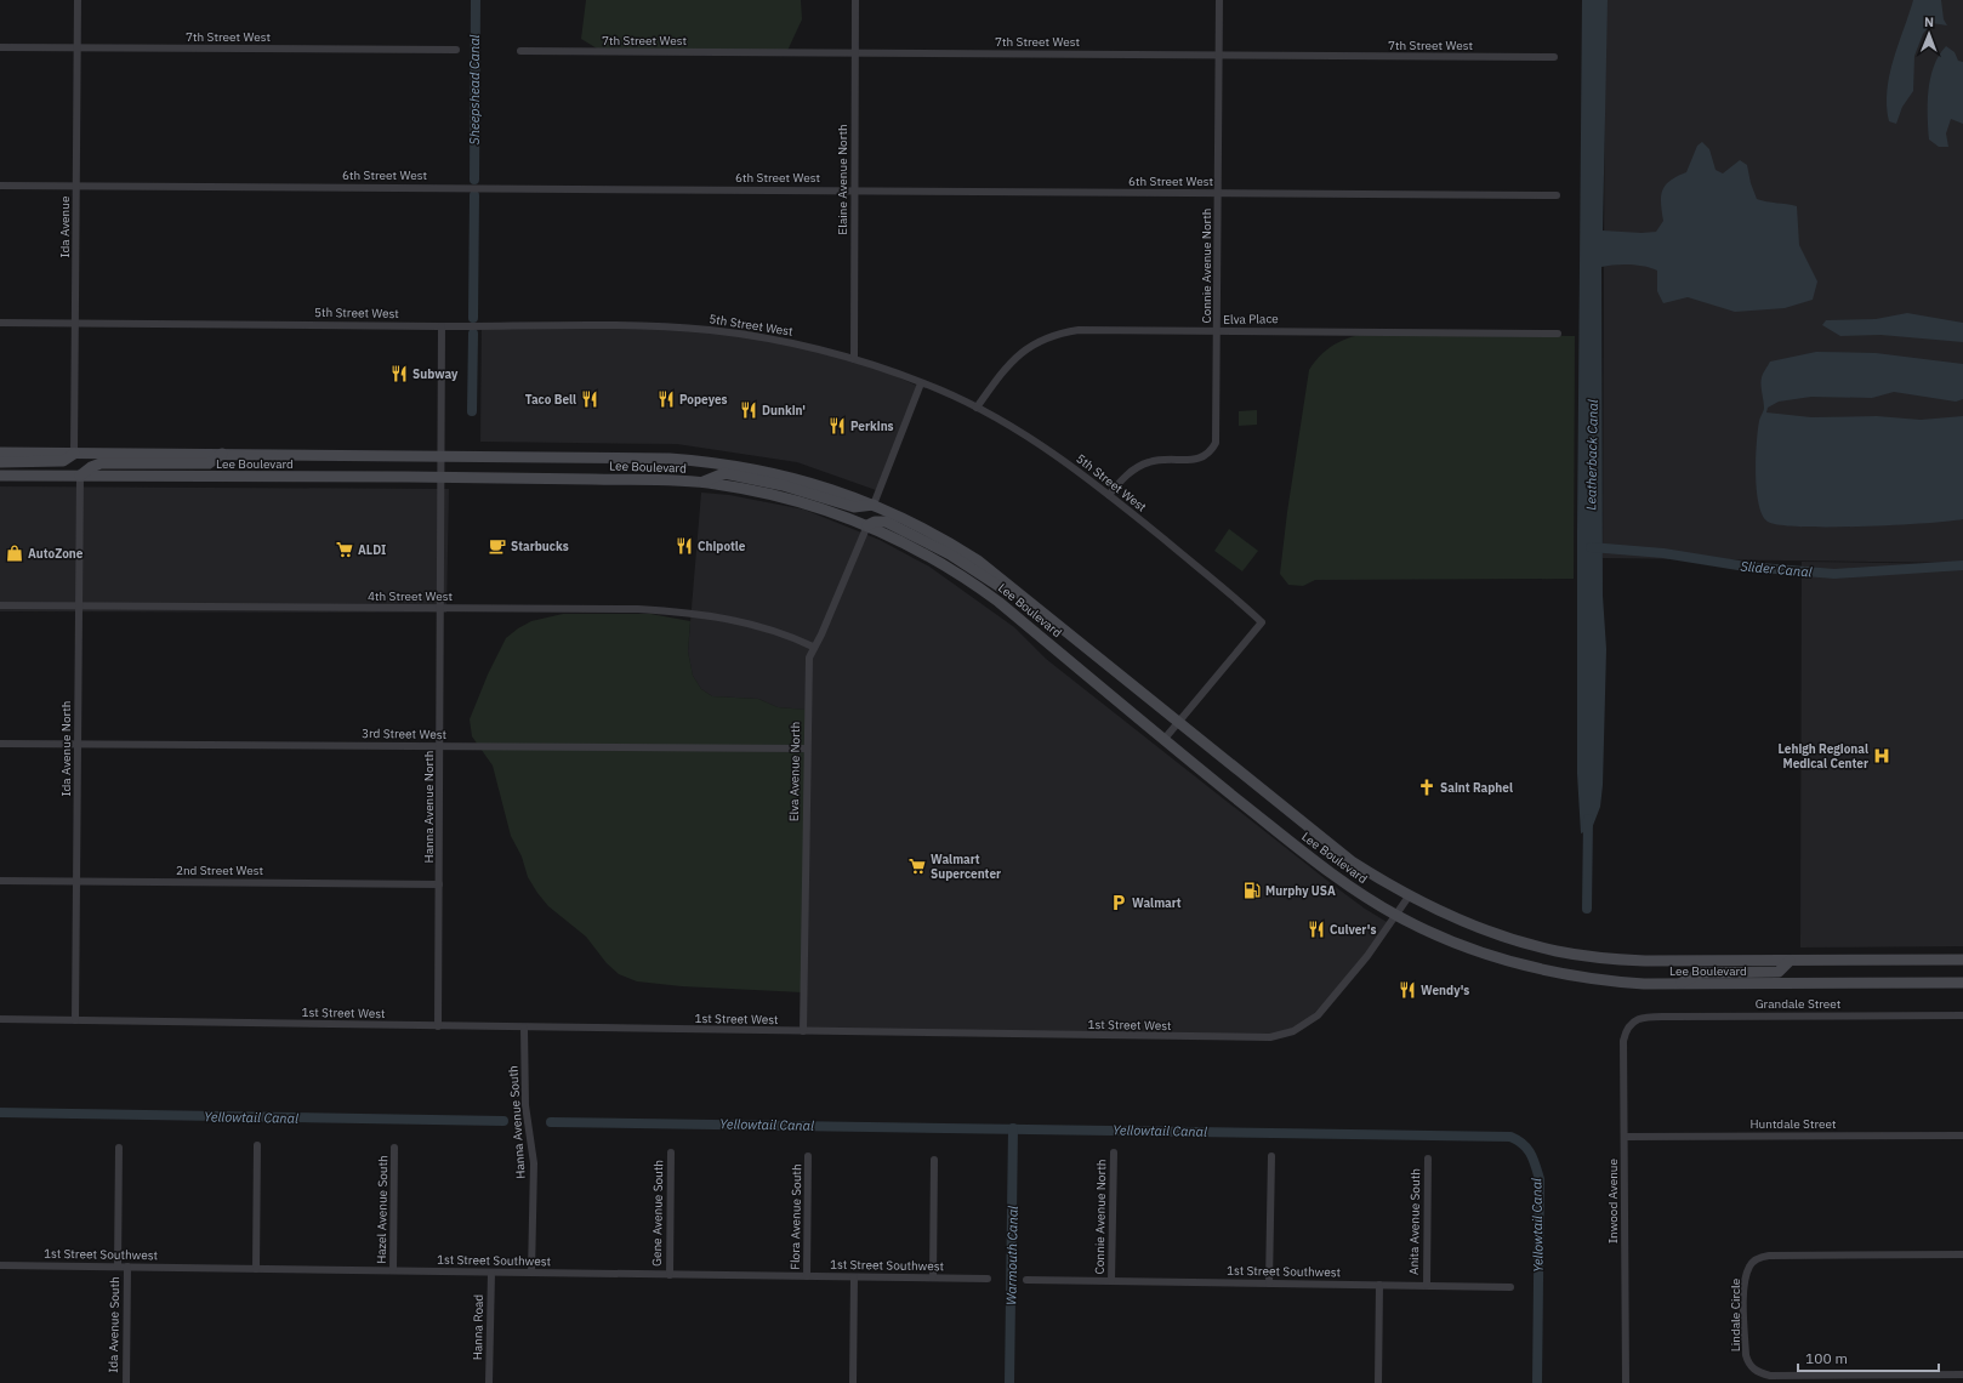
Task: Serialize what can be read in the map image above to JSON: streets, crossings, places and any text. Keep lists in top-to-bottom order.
{
  "streets": {
    "main road": ["Lee Boulevard"],
    "street": [
      "7th Street West",
      "6th Street West",
      "Elaine Avenue North",
      "Ida Avenue",
      "Connie Avenue North",
      "5th Street West",
      "Elva Place",
      "4th Street West",
      "3rd Street West",
      "Ida Avenue North",
      "Elva Avenue North",
      "Hanna Avenue North",
      "2nd Street West",
      "Grandale Street",
      "1st Street West",
      "Hanna Avenue South",
      "Huntdale Street",
      "Inwood Avenue",
      "Hazel Avenue South",
      "Gene Avenue South",
      "Flora Avenue South",
      "Anita Avenue South",
      "1st Street Southwest",
      "Lindale Circle",
      "Ida Avenue South",
      "Hanna Road"
    ]
  },
  "crossings": [
    ["7th Street West", "Elaine Avenue North"],
    ["7th Street West", "Ida Avenue"],
    ["7th Street West", "Connie Avenue North"],
    ["6th Street West", "Elaine Avenue North"],
    ["6th Street West", "Ida Avenue"],
    ["6th Street West", "Connie Avenue North"],
    ["Elaine Avenue North", "5th Street West"],
    ["Ida Avenue", "5th Street West"],
    ["Ida Avenue", "Lee Boulevard"],
    ["Connie Avenue North", "5th Street West"],
    ["Connie Avenue North", "Elva Place"],
    ["Connie Avenue North", "1st Street Southwest"],
    ["5th Street West", "Elva Place"],
    ["5th Street West", "Lee Boulevard"],
    ["5th Street West", "Hanna Avenue North"],
    ["Lee Boulevard", "Ida Avenue North"],
    ["Lee Boulevard", "Elva Avenue North"],
    ["Lee Boulevard", "Hanna Avenue North"],
    ["Lee Boulevard", "1st Street West"],
    ["4th Street West", "Ida Avenue North"],
    ["4th Street West", "Elva Avenue North"],
    ["4th Street West", "Hanna Avenue North"],
    ["3rd Street West", "Ida Avenue North"],
    ["3rd Street West", "Elva Avenue North"],
    ["3rd Street West", "Hanna Avenue North"],
    ["Ida Avenue North", "2nd Street West"],
    ["Ida Avenue North", "1st Street West"],
    ["Elva Avenue North", "1st Street West"],
    ["Hanna Avenue North", "2nd Street West"],
    ["Hanna Avenue North", "1st Street West"],
    ["Grandale Street", "Inwood Avenue"],
    ["1st Street West", "Hanna Avenue South"],
    ["Hanna Avenue South", "1st Street Southwest"],
    ["Huntdale Street", "Inwood Avenue"],
    ["Hazel Avenue South", "1st Street Southwest"],
    ["Gene Avenue South", "1st Street Southwest"],
    ["Flora Avenue South", "1st Street Southwest"],
    ["Anita Avenue South", "1st Street Southwest"],
    ["1st Street Southwest", "Ida Avenue South"],
    ["1st Street Southwest", "Hanna Road"]
  ],
  "water": [
    "Sheepshead Canal",
    "Leatherback Canal",
    "Slider Canal",
    "Yellowtail Canal",
    "Warmouth Canal"
  ],
  "places": {
    "restaurant": [
      "Subway",
      "Taco Bell",
      "Popeyes",
      "Dunkin'",
      "Perkins",
      "Chipotle",
      "Culver's",
      "Wendy's"
    ],
    "cafe": ["Starbucks"],
    "supermarket": ["ALDI", "Walmart Supercenter"],
    "shop": ["AutoZone"],
    "hospital": ["Lehigh Regional Medical Center"],
    "church": ["Saint Raphel"],
    "fuel station": ["Murphy USA"],
    "parking": ["Walmart"]
  },
  "scale_bar": "100 m",
  "north": "top"
}
